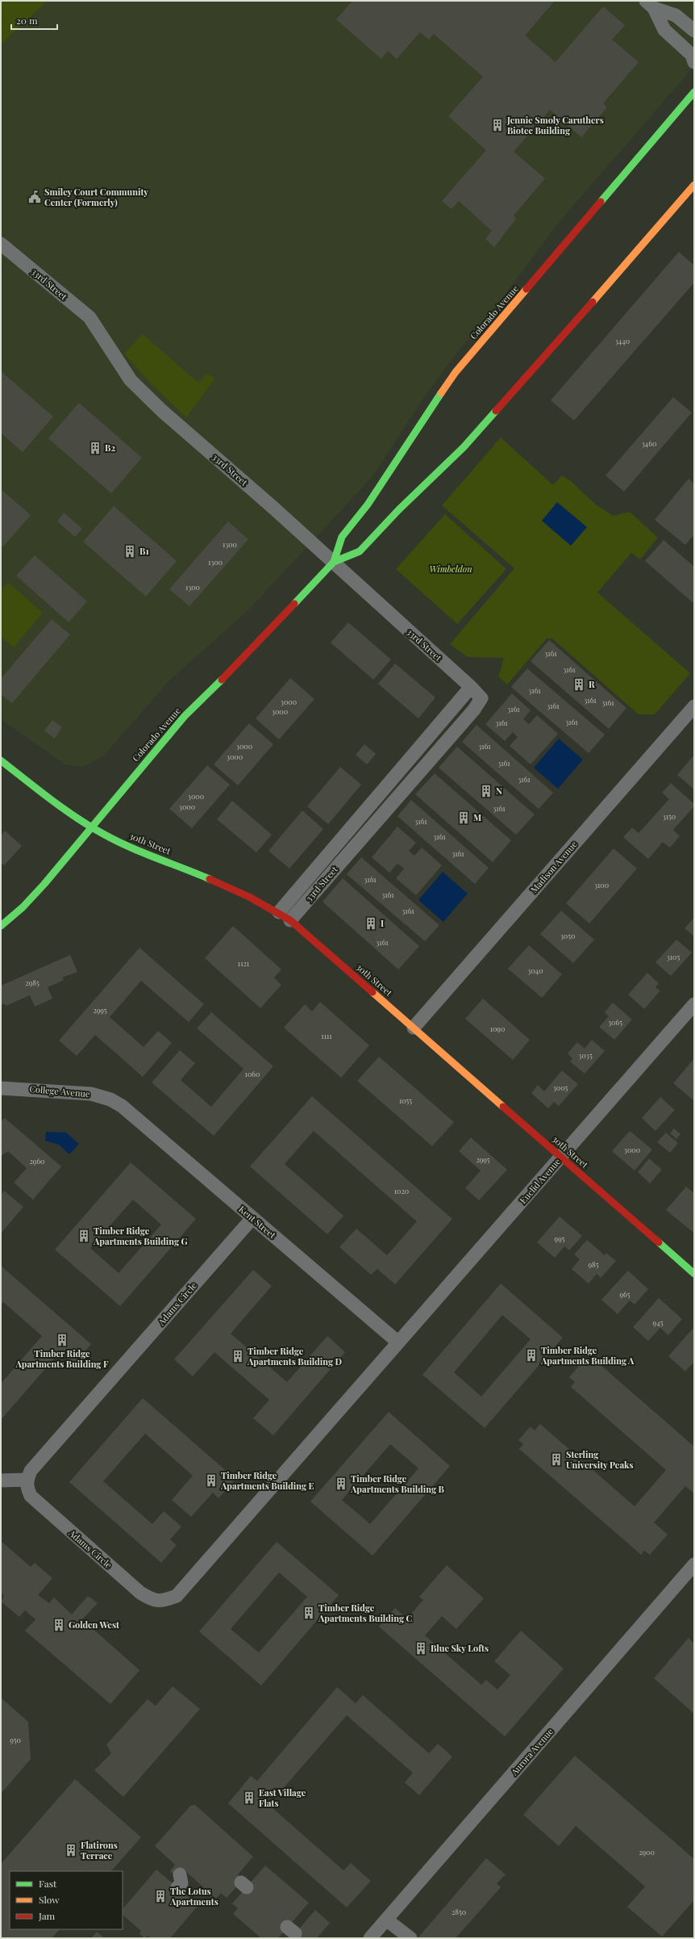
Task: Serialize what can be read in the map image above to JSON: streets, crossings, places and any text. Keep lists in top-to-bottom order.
{
  "streets": {
    "main road": ["Colorado Avenue", "30th Street"],
    "street": [
      "33rd Street",
      "Madison Avenue",
      "College Avenue",
      "Euclid Avenue",
      "Kent Street",
      "Adams Circle",
      "Aurora Avenue"
    ]
  },
  "crossings": [
    ["33rd Street", "Colorado Avenue"],
    ["33rd Street", "30th Street"],
    ["Colorado Avenue", "30th Street"],
    ["30th Street", "Madison Avenue"],
    ["30th Street", "Euclid Avenue"],
    ["College Avenue", "Kent Street"],
    ["Euclid Avenue", "Kent Street"],
    ["Euclid Avenue", "Adams Circle"],
    ["Kent Street", "Adams Circle"]
  ],
  "parks": ["Wimbeldon"],
  "places": {
    "building": [
      "Jennie Smoly Caruthers Biotec Building",
      "B2",
      "B1",
      "R",
      "N",
      "M",
      "I",
      "Timber Ridge Apartments Building G",
      "Timber Ridge Apartments Building F",
      "Timber Ridge Apartments Building A",
      "Timber Ridge Apartments Building D",
      "Sterling University Peaks",
      "Timber Ridge Apartments Building E",
      "Timber Ridge Apartments Building B",
      "Timber Ridge Apartments Building C",
      "Golden West",
      "Blue Sky Lofts",
      "East Village Flats",
      "Flatirons Terrace",
      "The Lotus Apartments"
    ],
    "public building": ["Smiley Court Community Center (Formerly)"]
  },
  "house_numbers": [
    "3440",
    "3460",
    "1300",
    "1300",
    "1300",
    "3161",
    "3161",
    "3161",
    "3161",
    "3000",
    "3161",
    "3161",
    "3161",
    "3000",
    "3161",
    "3161",
    "3000",
    "3161",
    "3000",
    "3161",
    "3161",
    "3000",
    "3000",
    "3161",
    "3150",
    "3161",
    "3161",
    "3161",
    "3161",
    "3100",
    "3161",
    "3161",
    "3050",
    "3161",
    "3105",
    "1121",
    "3040",
    "2985",
    "2995",
    "3065",
    "1090",
    "1111",
    "3035",
    "1060",
    "3005",
    "1055",
    "3000",
    "2995",
    "2960",
    "1020",
    "995",
    "985",
    "965",
    "945",
    "950",
    "2900",
    "2850"
  ],
  "legend": ["Fast", "Slow", "Jam"],
  "scale_bar": "20 m"
}
